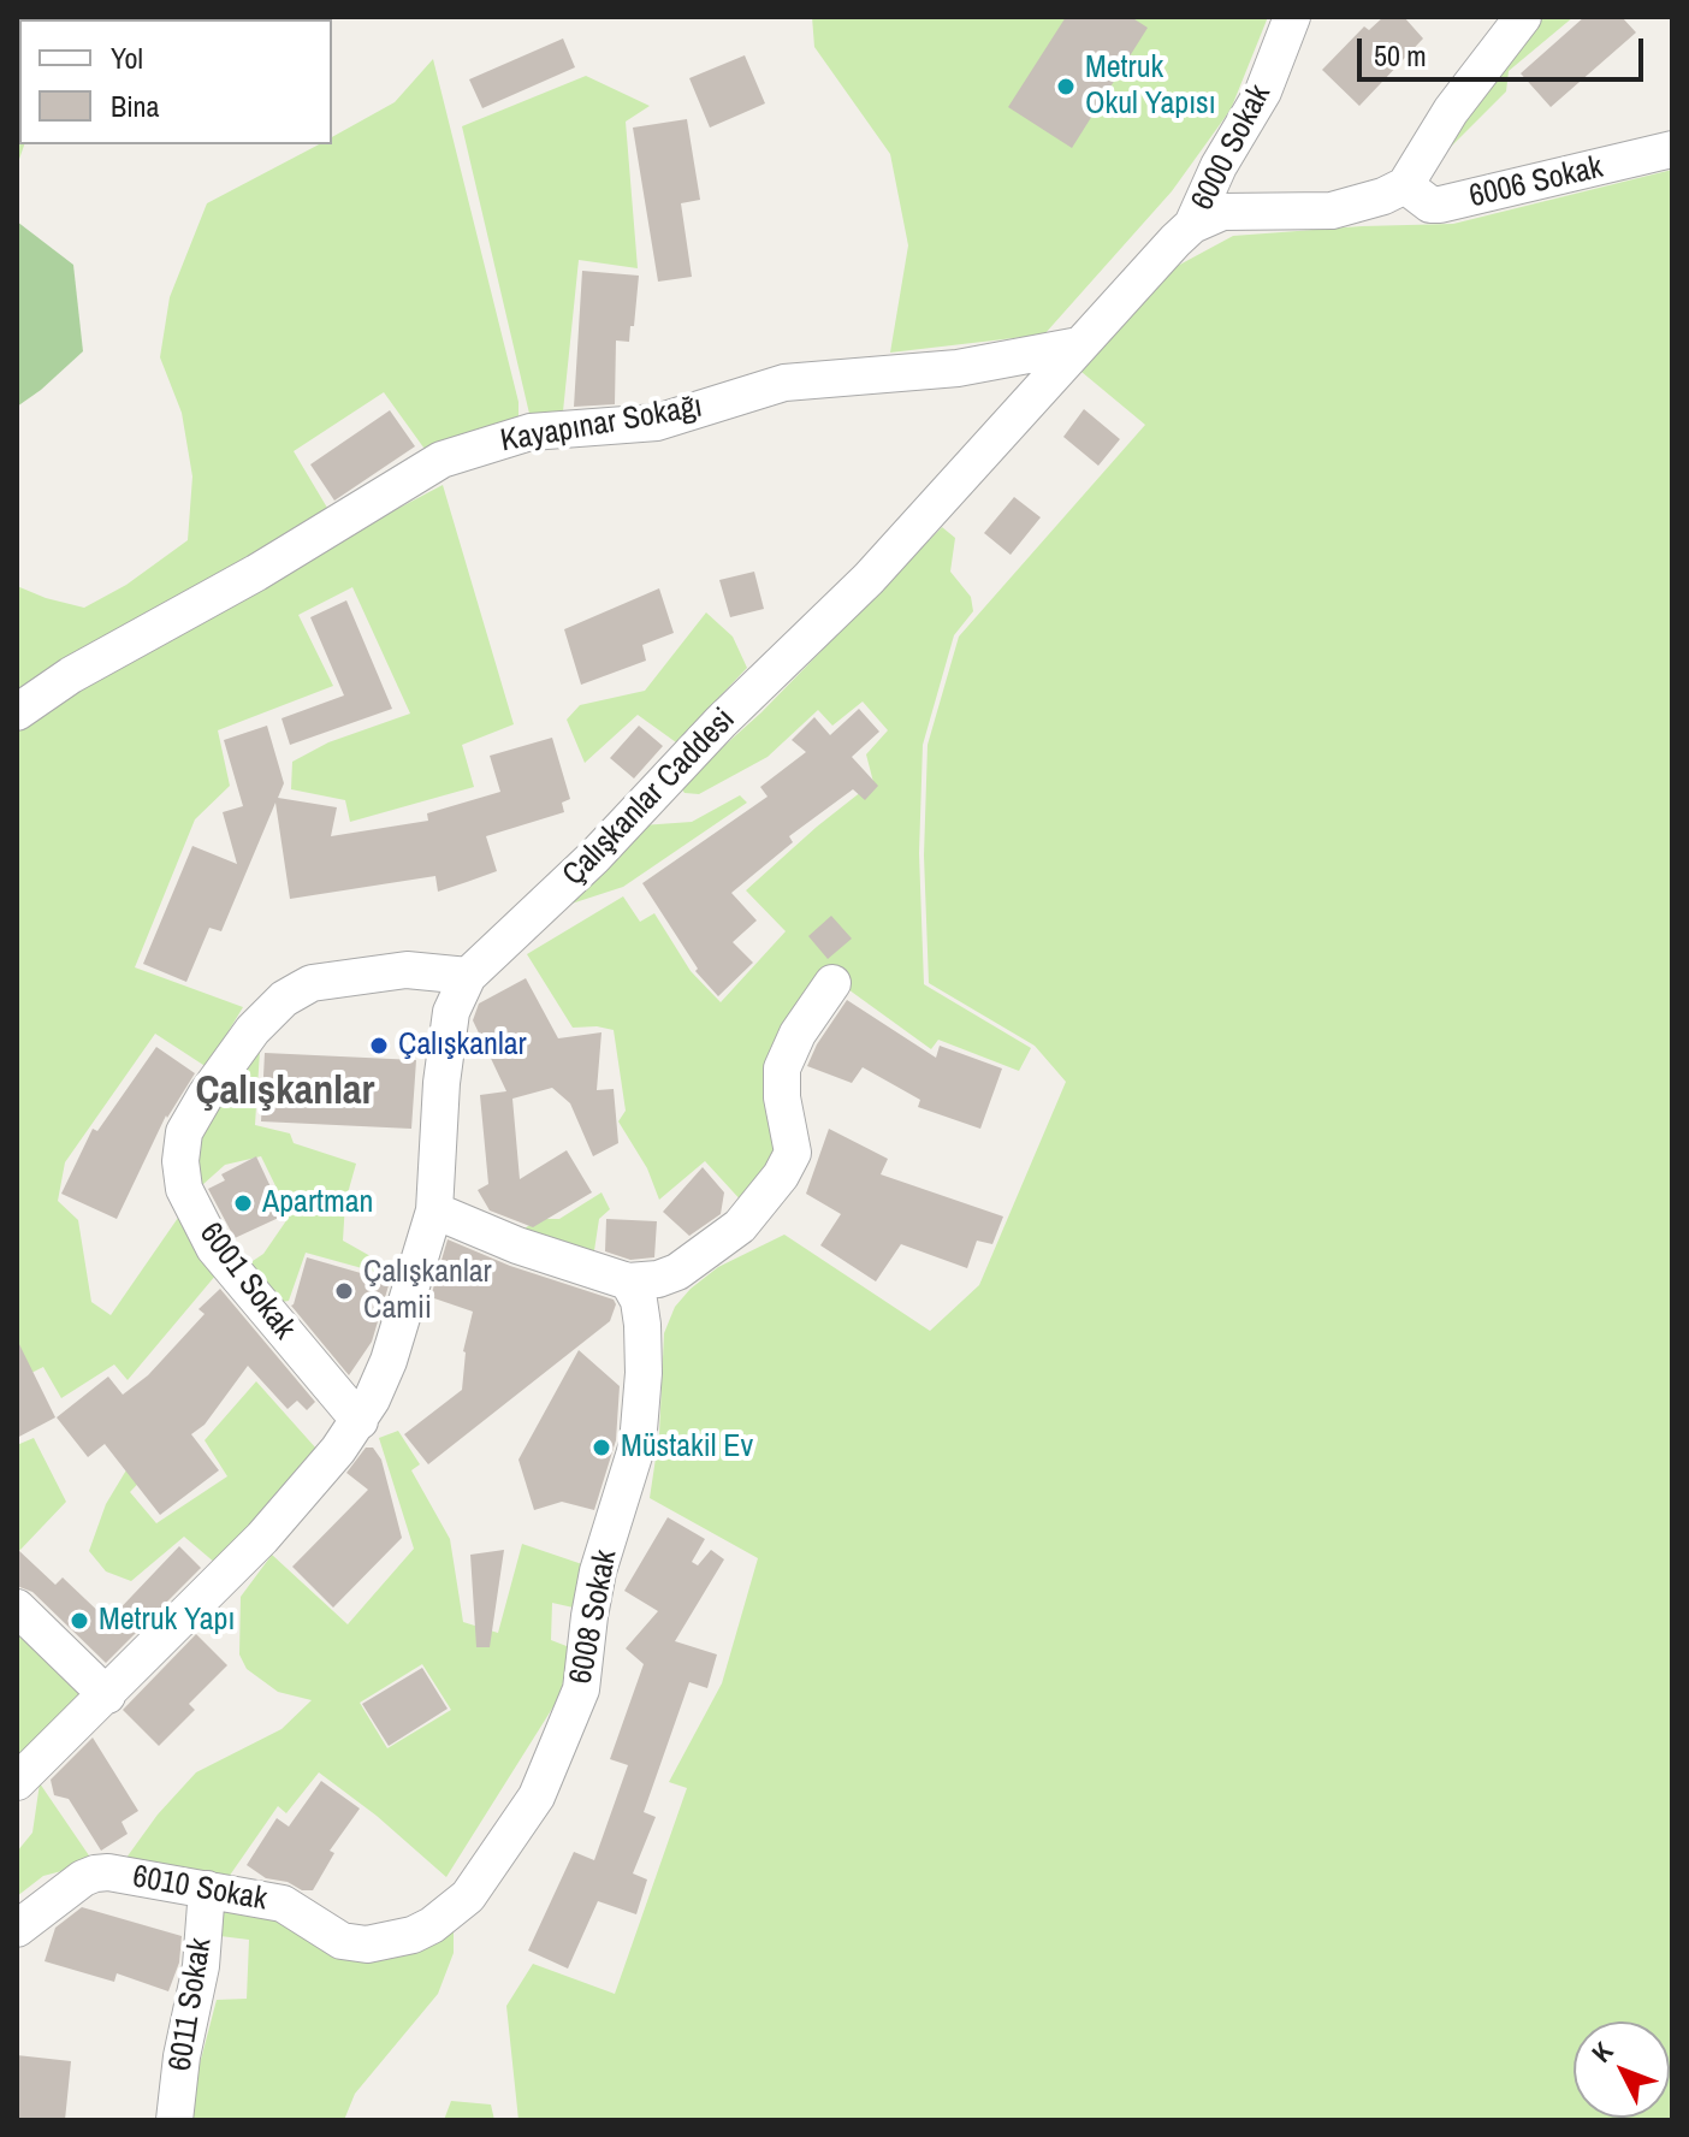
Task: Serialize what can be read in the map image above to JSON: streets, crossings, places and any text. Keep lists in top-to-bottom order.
{
  "streets": {
    "street": [
      "6000 Sokak",
      "6006 Sokak",
      "Kayapınar Sokağı",
      "Çalışkanlar Caddesi",
      "6001 Sokak",
      "6008 Sokak",
      "6010 Sokak",
      "6011 Sokak"
    ]
  },
  "crossings": [
    ["6000 Sokak", "Çalışkanlar Caddesi"],
    ["6006 Sokak", "Çalışkanlar Caddesi"],
    ["Kayapınar Sokağı", "Çalışkanlar Caddesi"],
    ["Çalışkanlar Caddesi", "6001 Sokak"],
    ["6008 Sokak", "6010 Sokak"],
    ["6010 Sokak", "6011 Sokak"]
  ],
  "districts": ["Çalışkanlar"],
  "places": [
    "Metruk Okul Yapısı",
    "Çalışkanlar",
    "Apartman",
    "Çalışkanlar Camii",
    "Müstakil Ev",
    "Metruk Yapı"
  ],
  "legend": ["Yol", "Bina"],
  "scale_bar": "50 m",
  "north": "top left"
}
